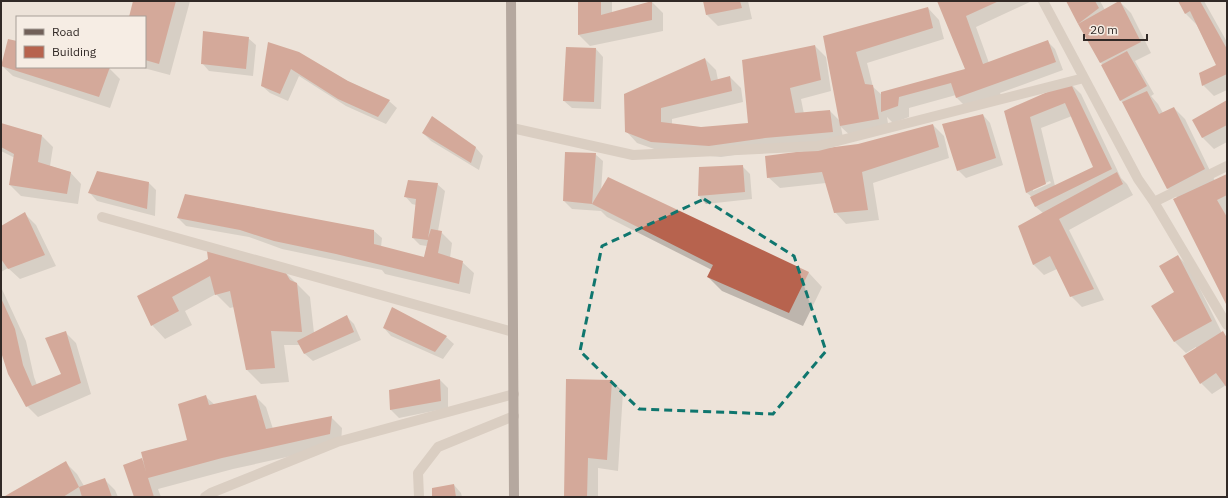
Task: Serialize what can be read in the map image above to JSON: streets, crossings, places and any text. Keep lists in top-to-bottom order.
{
  "legend": ["Road", "Building"],
  "scale_bar": "20 m"
}
